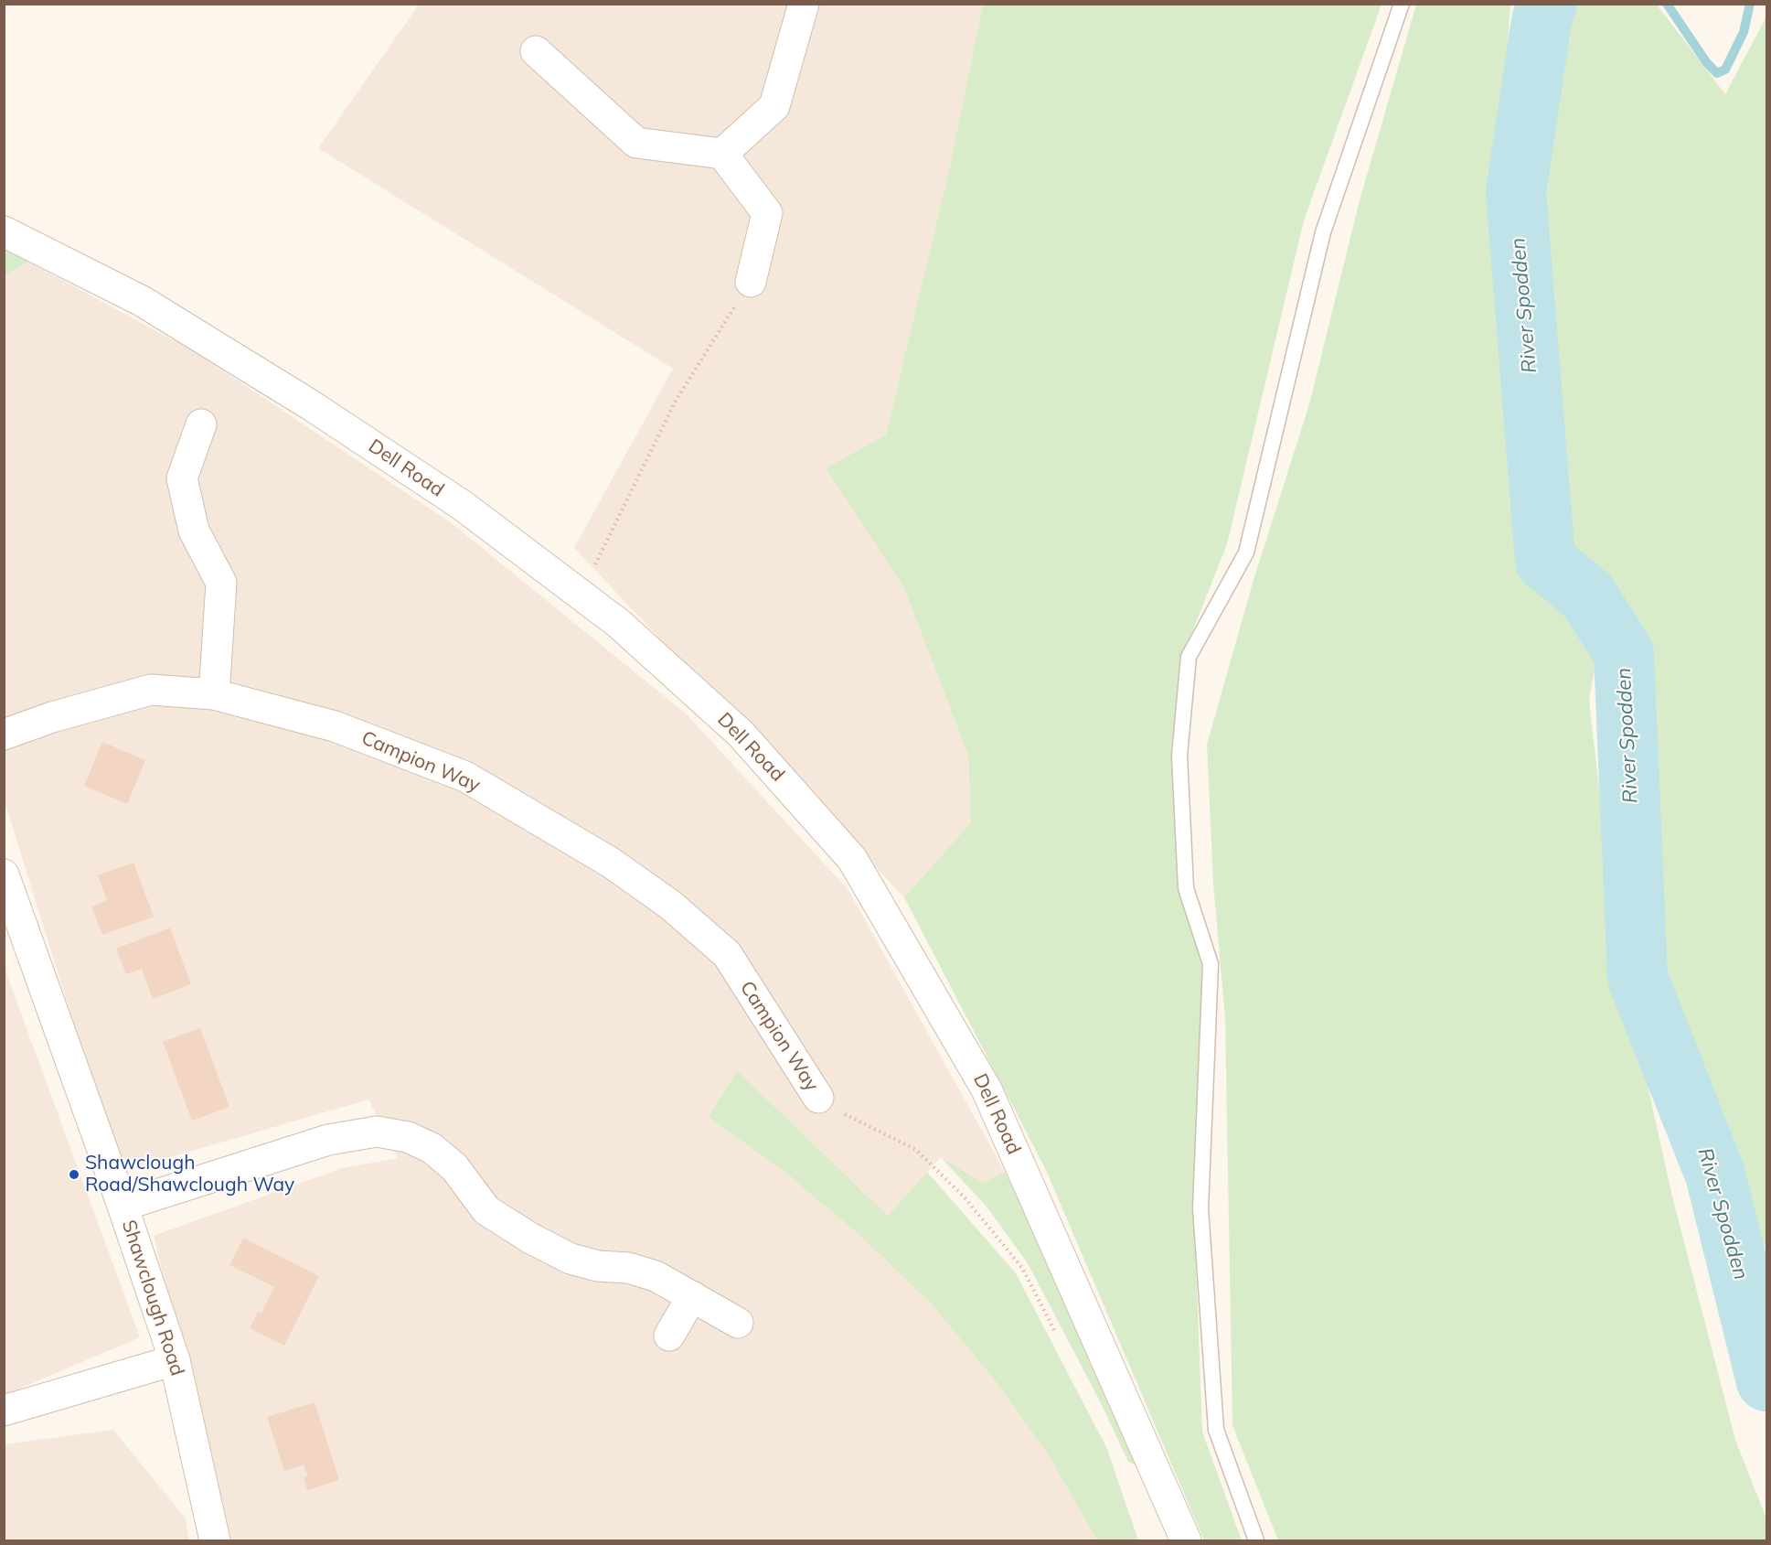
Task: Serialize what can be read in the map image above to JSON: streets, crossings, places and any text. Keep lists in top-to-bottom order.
{
  "streets": {
    "street": ["Dell Road", "Campion Way", "Shawclough Road"]
  },
  "water": ["River Spodden"],
  "places": ["Shawclough Road/Shawclough Way"]
}
